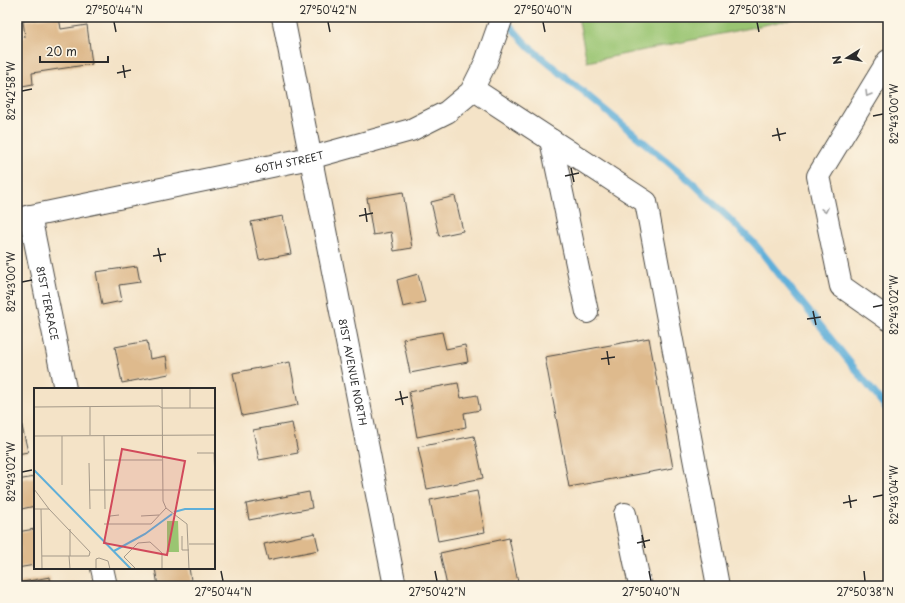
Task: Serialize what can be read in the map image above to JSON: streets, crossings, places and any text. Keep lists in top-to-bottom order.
{
  "streets": {
    "street": ["60TH STREET", "81ST TERRACE", "81ST AVENUE NORTH"]
  },
  "crossings": [
    ["60TH STREET", "81ST TERRACE"],
    ["60TH STREET", "81ST AVENUE NORTH"]
  ],
  "scale_bar": "20 m",
  "north": "left",
  "coordinates": [
    "27°50'44\"N",
    "27°50'42\"N",
    "27°50'40\"N",
    "27°50'38\"N",
    "82°42'58\"W",
    "82°43'00\"W",
    "82°43'02\"W",
    "82°43'04\"W"
  ]
}
